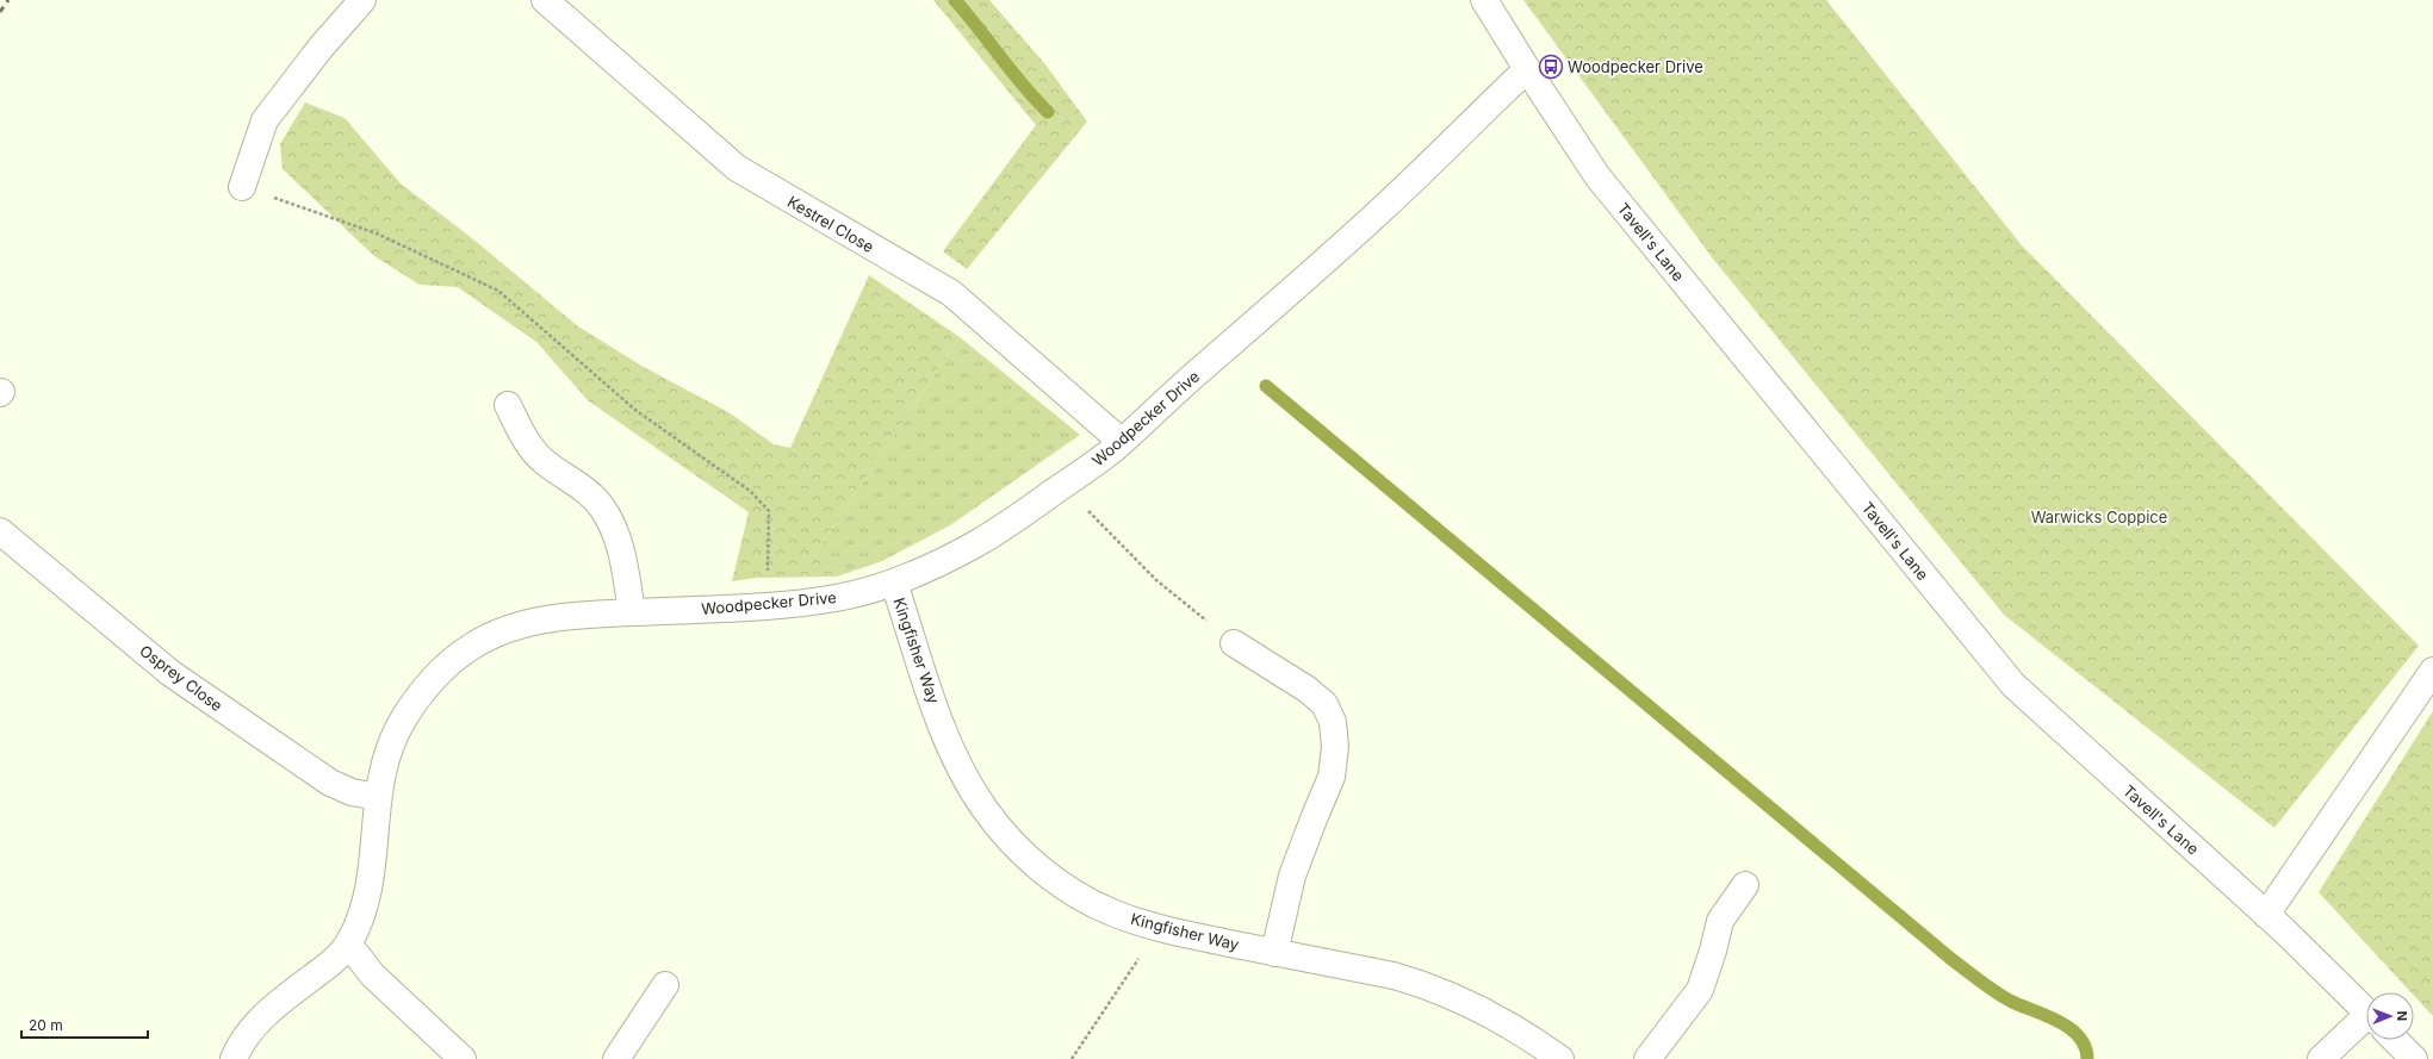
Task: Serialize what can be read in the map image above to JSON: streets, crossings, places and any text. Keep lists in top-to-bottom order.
{
  "streets": {
    "street": [
      "Kestrel Close",
      "Tavell's Lane",
      "Woodpecker Drive",
      "Kingfisher Way",
      "Osprey Close"
    ]
  },
  "crossings": [
    ["Kestrel Close", "Woodpecker Drive"],
    ["Tavell's Lane", "Woodpecker Drive"],
    ["Woodpecker Drive", "Kingfisher Way"],
    ["Woodpecker Drive", "Osprey Close"]
  ],
  "parks": ["Warwicks Coppice"],
  "places": {
    "bus stop": ["Woodpecker Drive"]
  },
  "scale_bar": "20 m",
  "north": "right"
}
